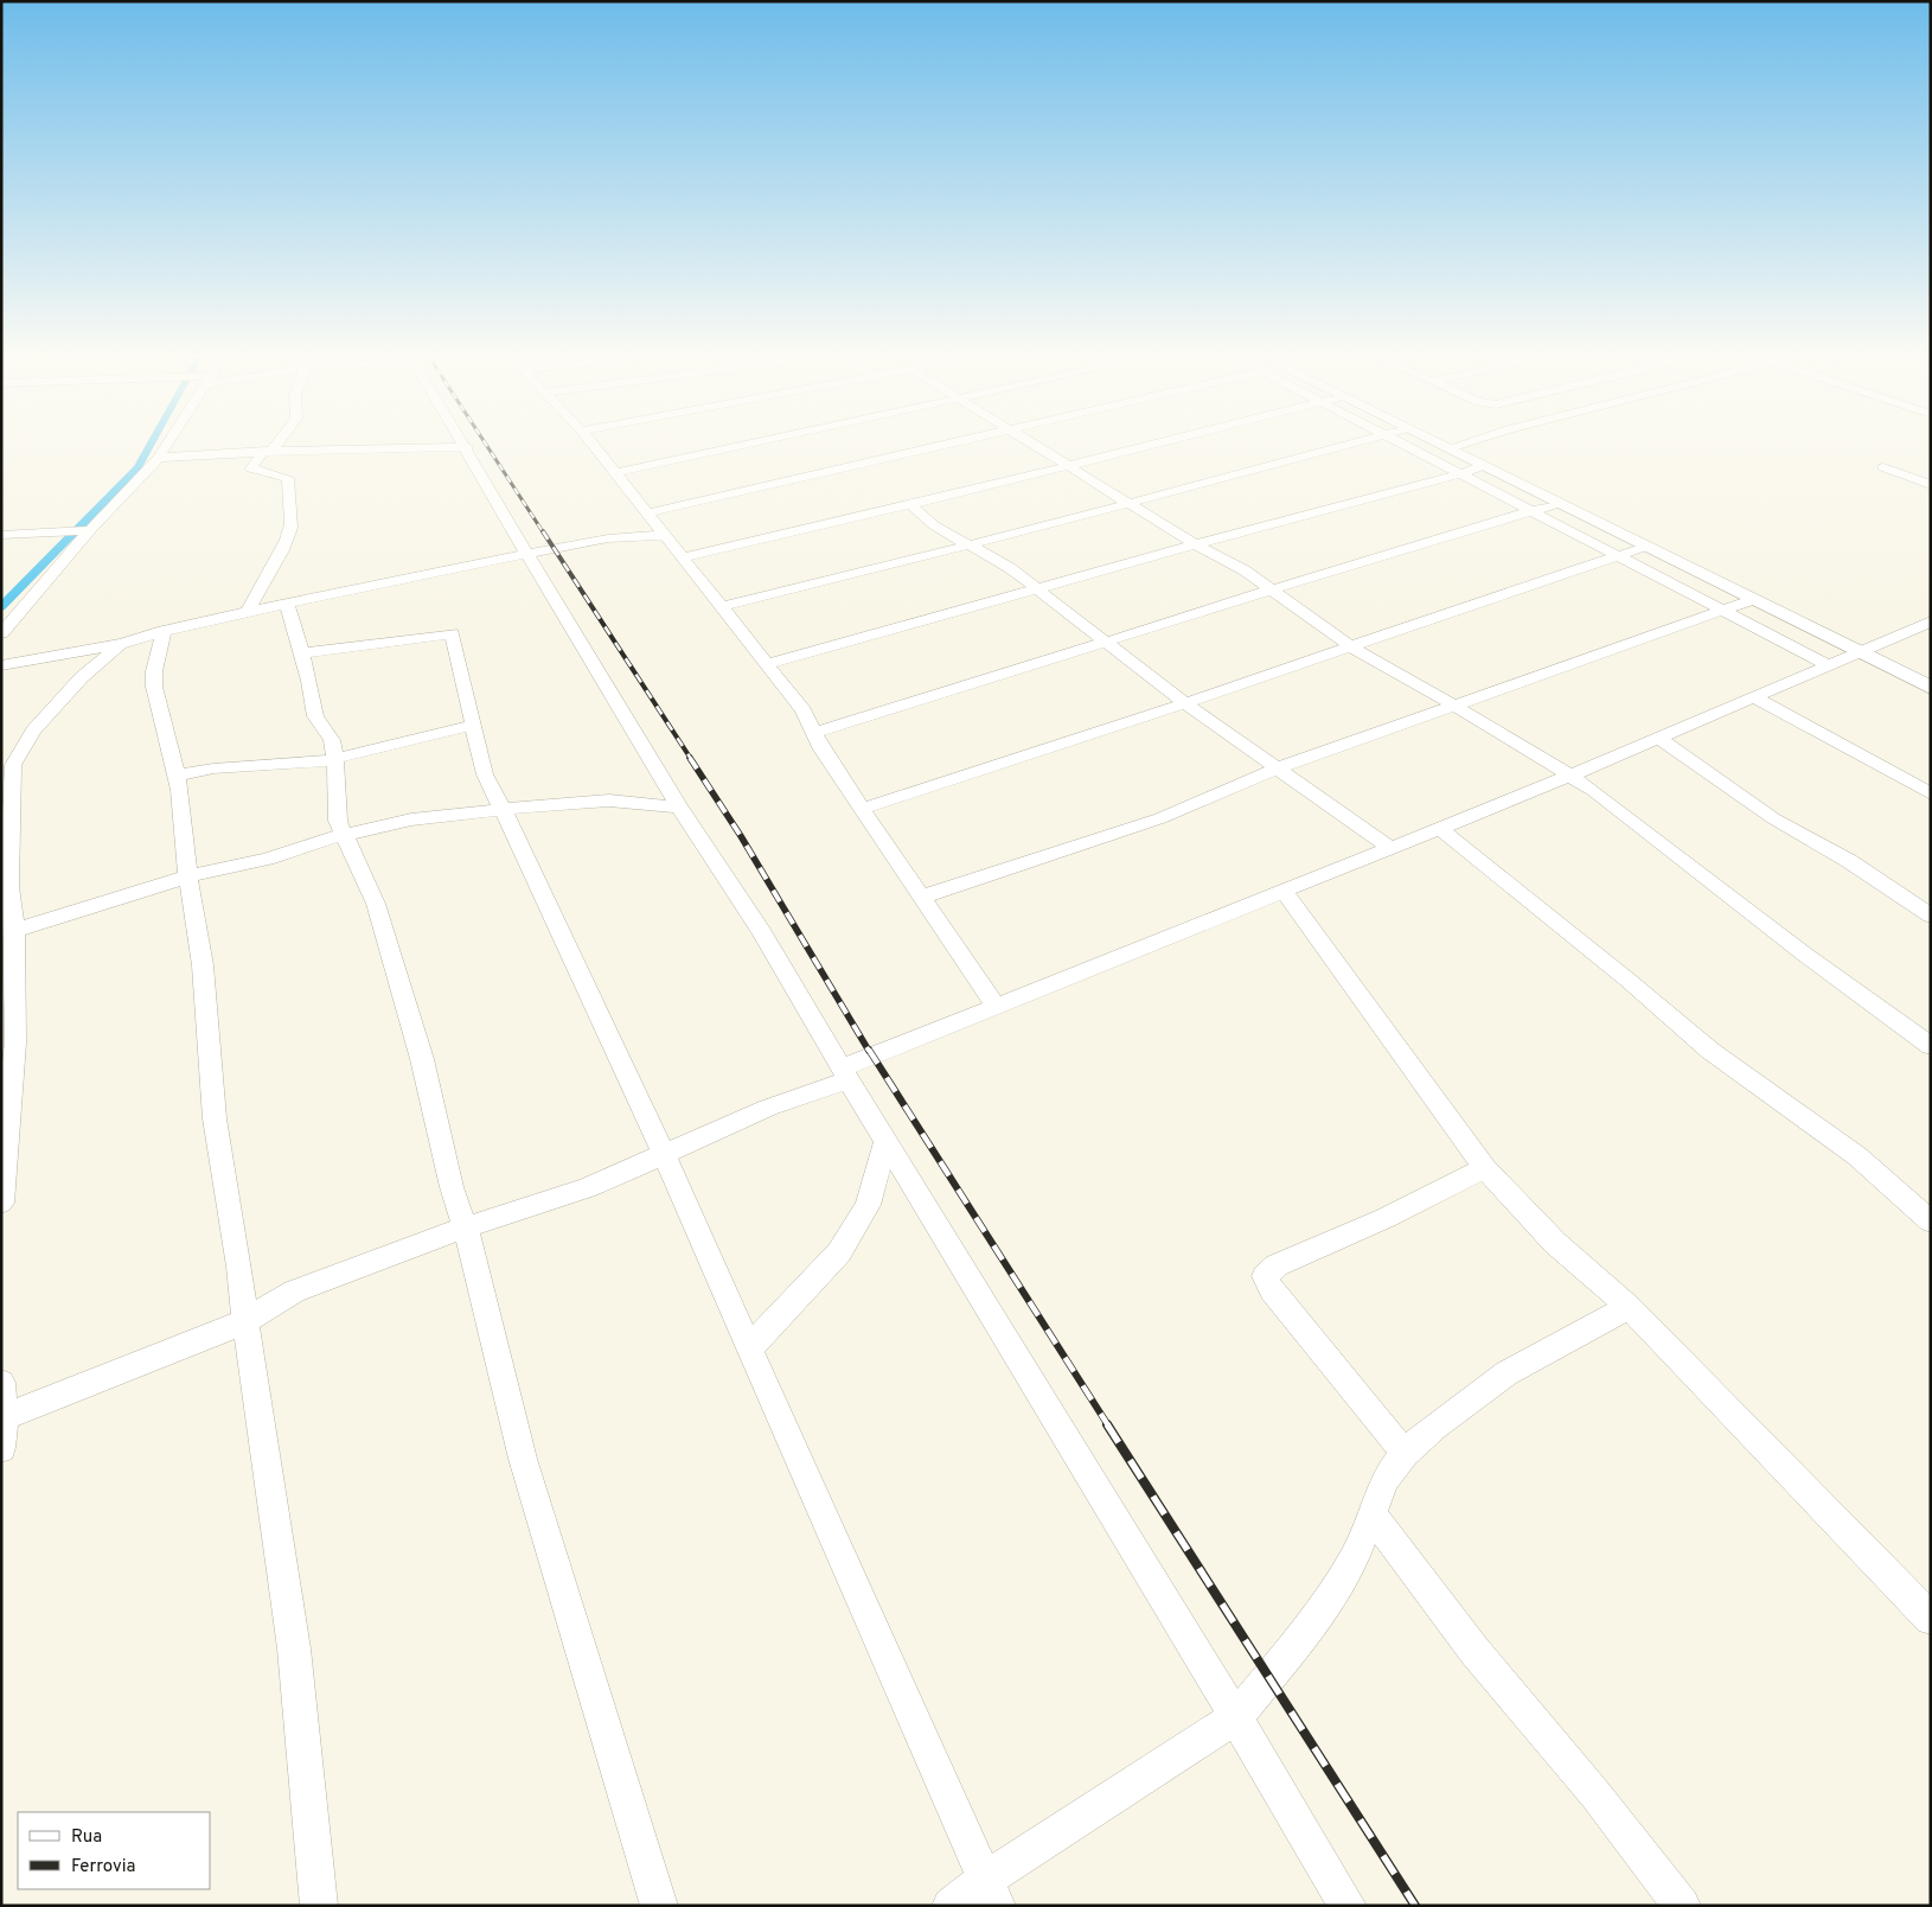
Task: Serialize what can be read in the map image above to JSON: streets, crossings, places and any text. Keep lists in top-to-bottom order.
{
  "legend": ["Rua", "Ferrovia"]
}
